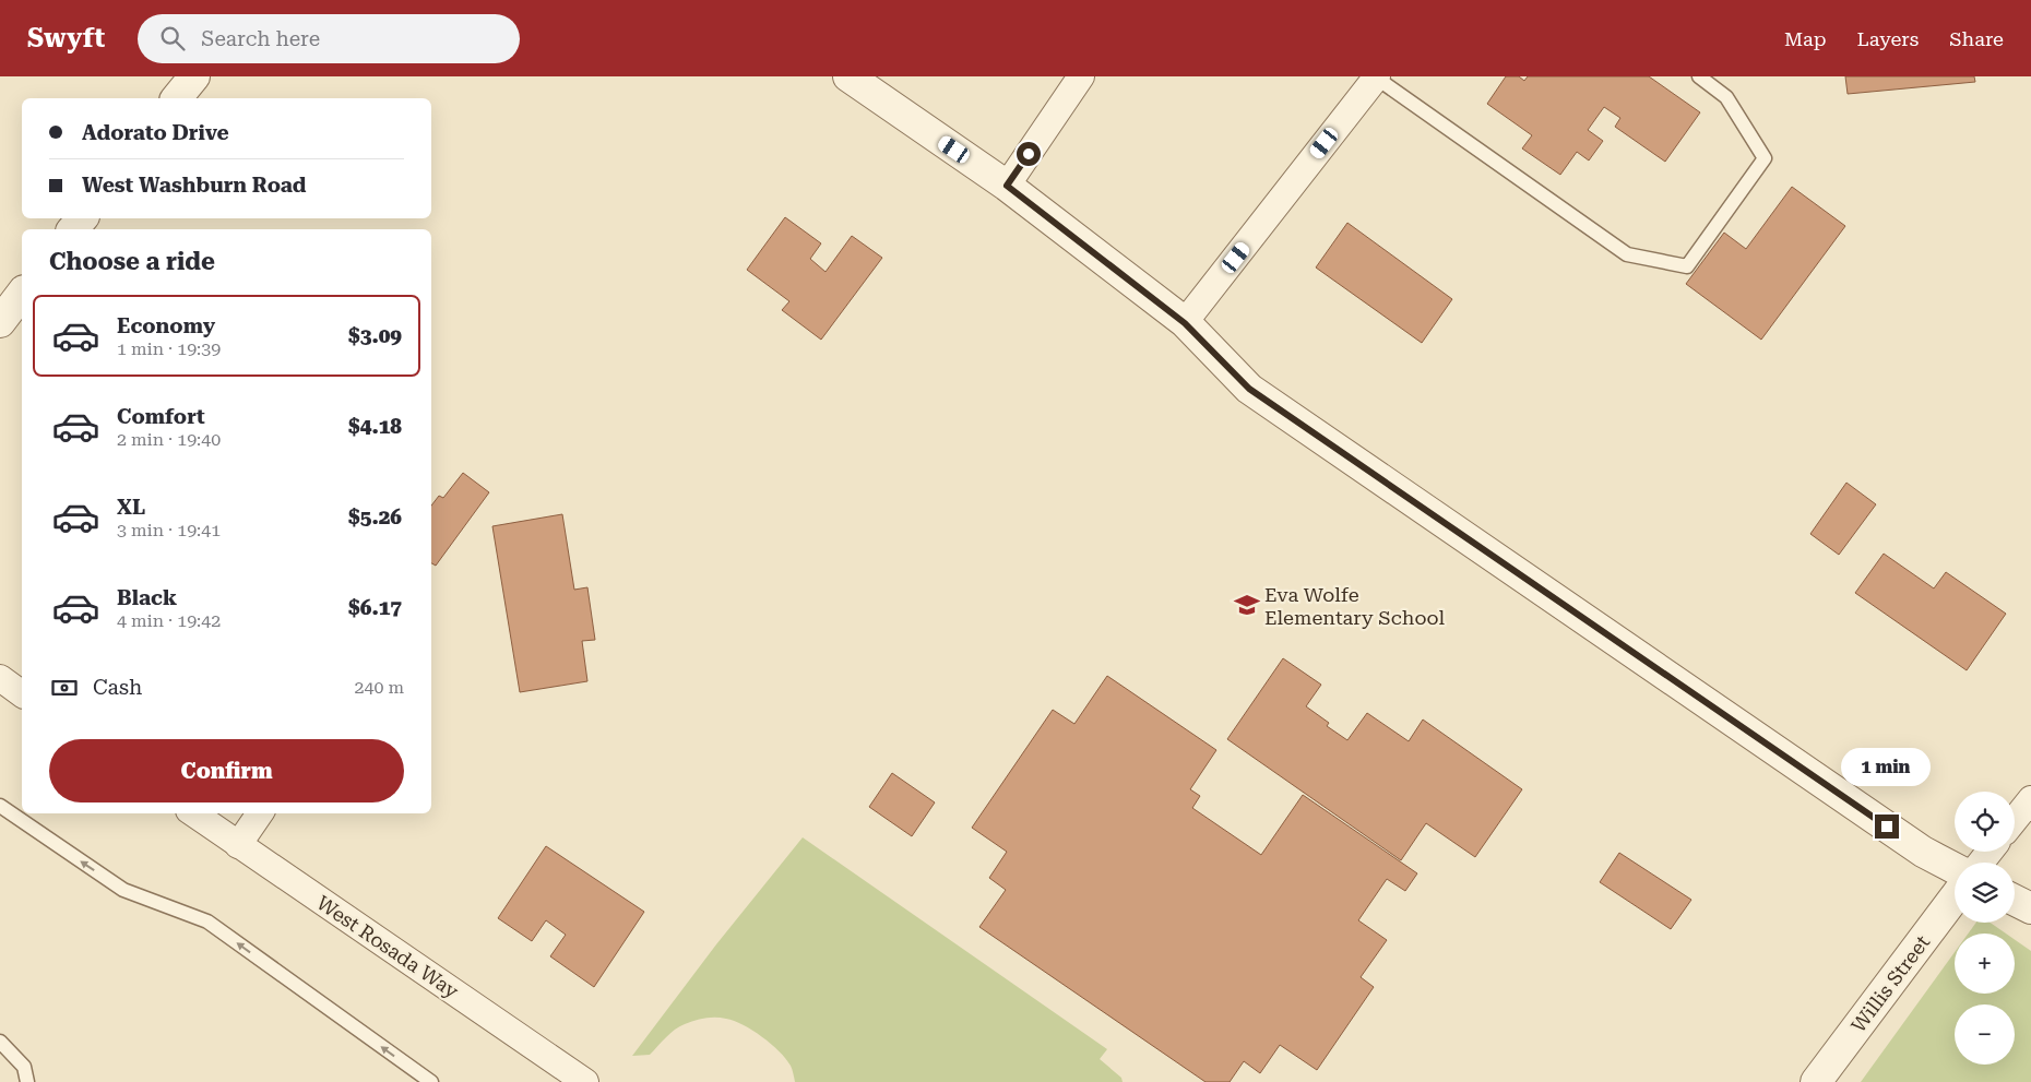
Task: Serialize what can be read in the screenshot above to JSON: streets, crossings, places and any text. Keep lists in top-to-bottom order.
{
  "streets": {
    "street": ["West Rosada Way", "Willis Street"]
  },
  "places": {
    "school or university": ["Eva Wolfe Elementary School"]
  },
  "page": {
    "header": "Swyft",
    "search": "Search here",
    "nav": ["Map", "Layers", "Share"],
    "banner": ["Adorato Drive", "West Washburn Road"],
    "heading": "Choose a ride",
    "list": [
      {
        "name": "Economy",
        "note": "1 min · 19:39",
        "value": "$3.09"
      },
      {
        "name": "Comfort",
        "note": "2 min · 19:40",
        "value": "$4.18"
      },
      {
        "name": "XL",
        "note": "3 min · 19:41",
        "value": "$5.26"
      },
      {
        "name": "Black",
        "note": "4 min · 19:42",
        "value": "$6.17"
      }
    ],
    "pay": ["Cash", "240 m"],
    "buttons": "Confirm",
    "bubble": "1 min",
    "map_buttons": ["+", "−"]
  }
}
